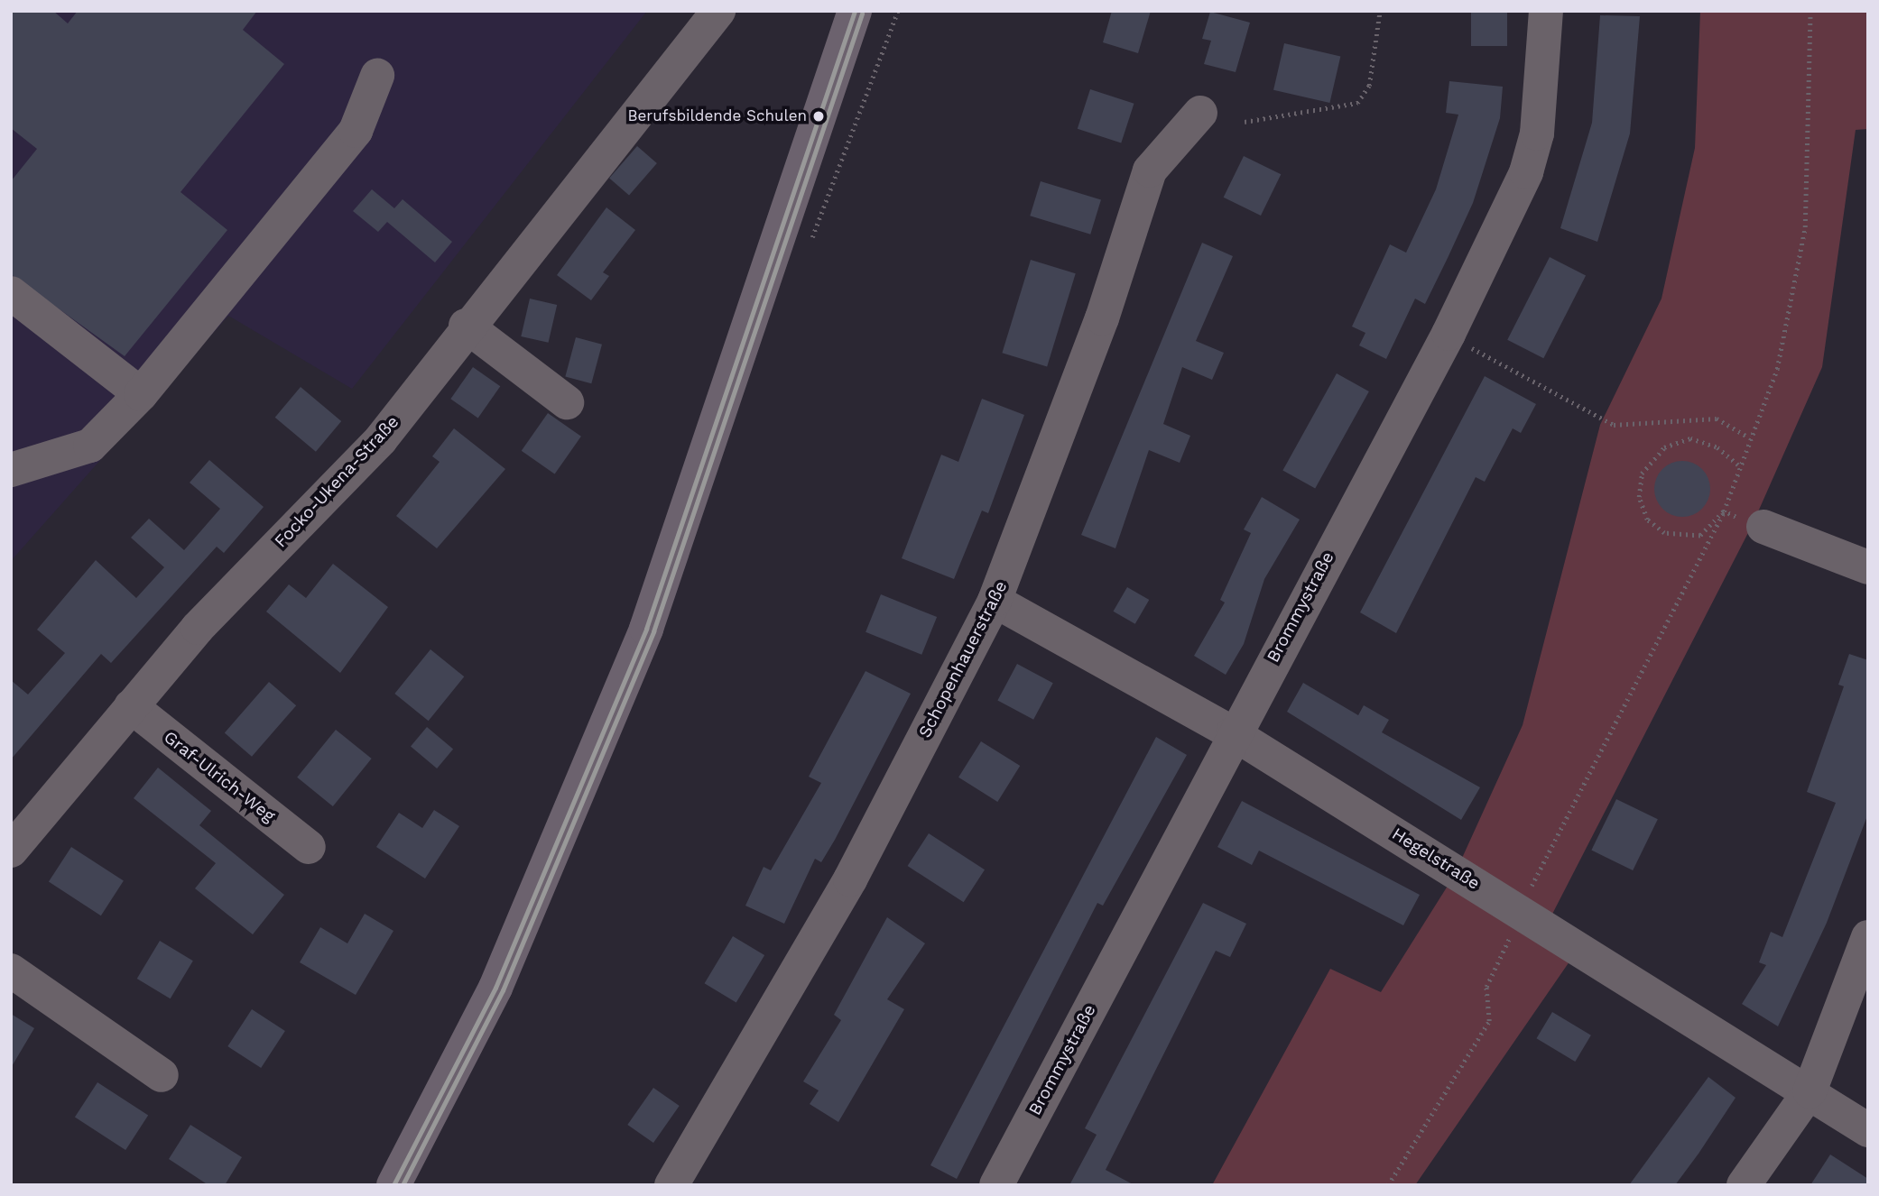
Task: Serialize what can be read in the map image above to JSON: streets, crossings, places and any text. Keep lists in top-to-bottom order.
{
  "streets": {
    "street": [
      "Focko-Ukena-Straße",
      "Brommystraße",
      "Schopenhauerstraße",
      "Graf-Ulrich-Weg",
      "Hegelstraße"
    ]
  },
  "crossings": [
    ["Focko-Ukena-Straße", "Graf-Ulrich-Weg"],
    ["Brommystraße", "Hegelstraße"],
    ["Schopenhauerstraße", "Hegelstraße"]
  ],
  "places": ["Berufsbildende Schulen"]
}
